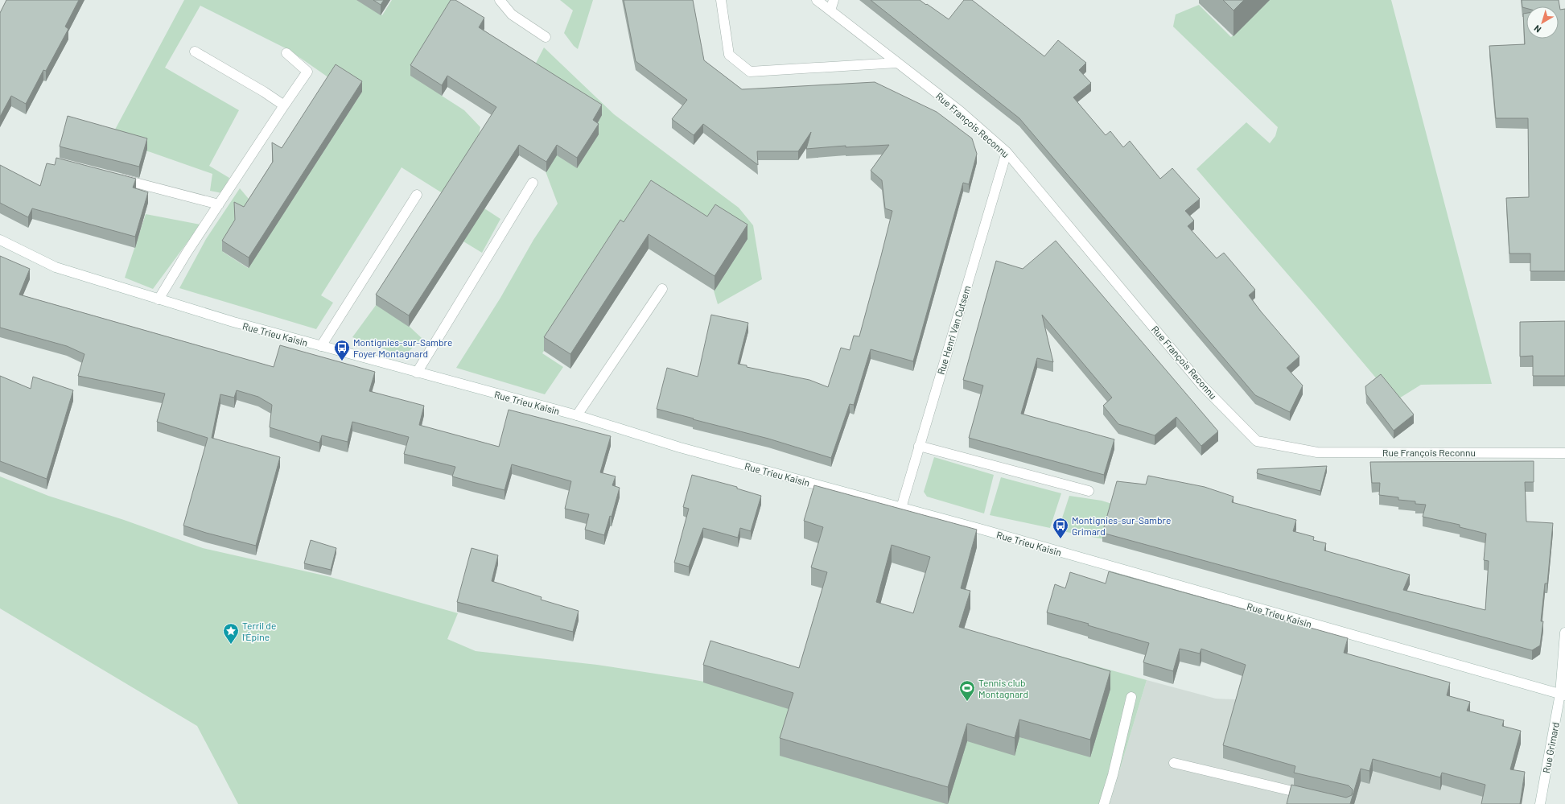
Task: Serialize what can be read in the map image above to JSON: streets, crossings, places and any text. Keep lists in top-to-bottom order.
{
  "streets": {
    "street": [
      "Rue François Reconnu",
      "Rue Henri Van Cutsem",
      "Rue Trieu Kaisin",
      "Rue Grimard"
    ]
  },
  "crossings": [
    ["Rue François Reconnu", "Rue Henri Van Cutsem"],
    ["Rue Henri Van Cutsem", "Rue Trieu Kaisin"],
    ["Rue Trieu Kaisin", "Rue Grimard"]
  ],
  "places": {
    "bus stop": ["Montignies-sur-Sambre Foyer Montagnard", "Montignies-sur-Sambre Grimard"],
    "place": ["Terril de l'Épine"],
    "sports": ["Tennis club Montagnard"]
  },
  "north": "bottom left"
}
